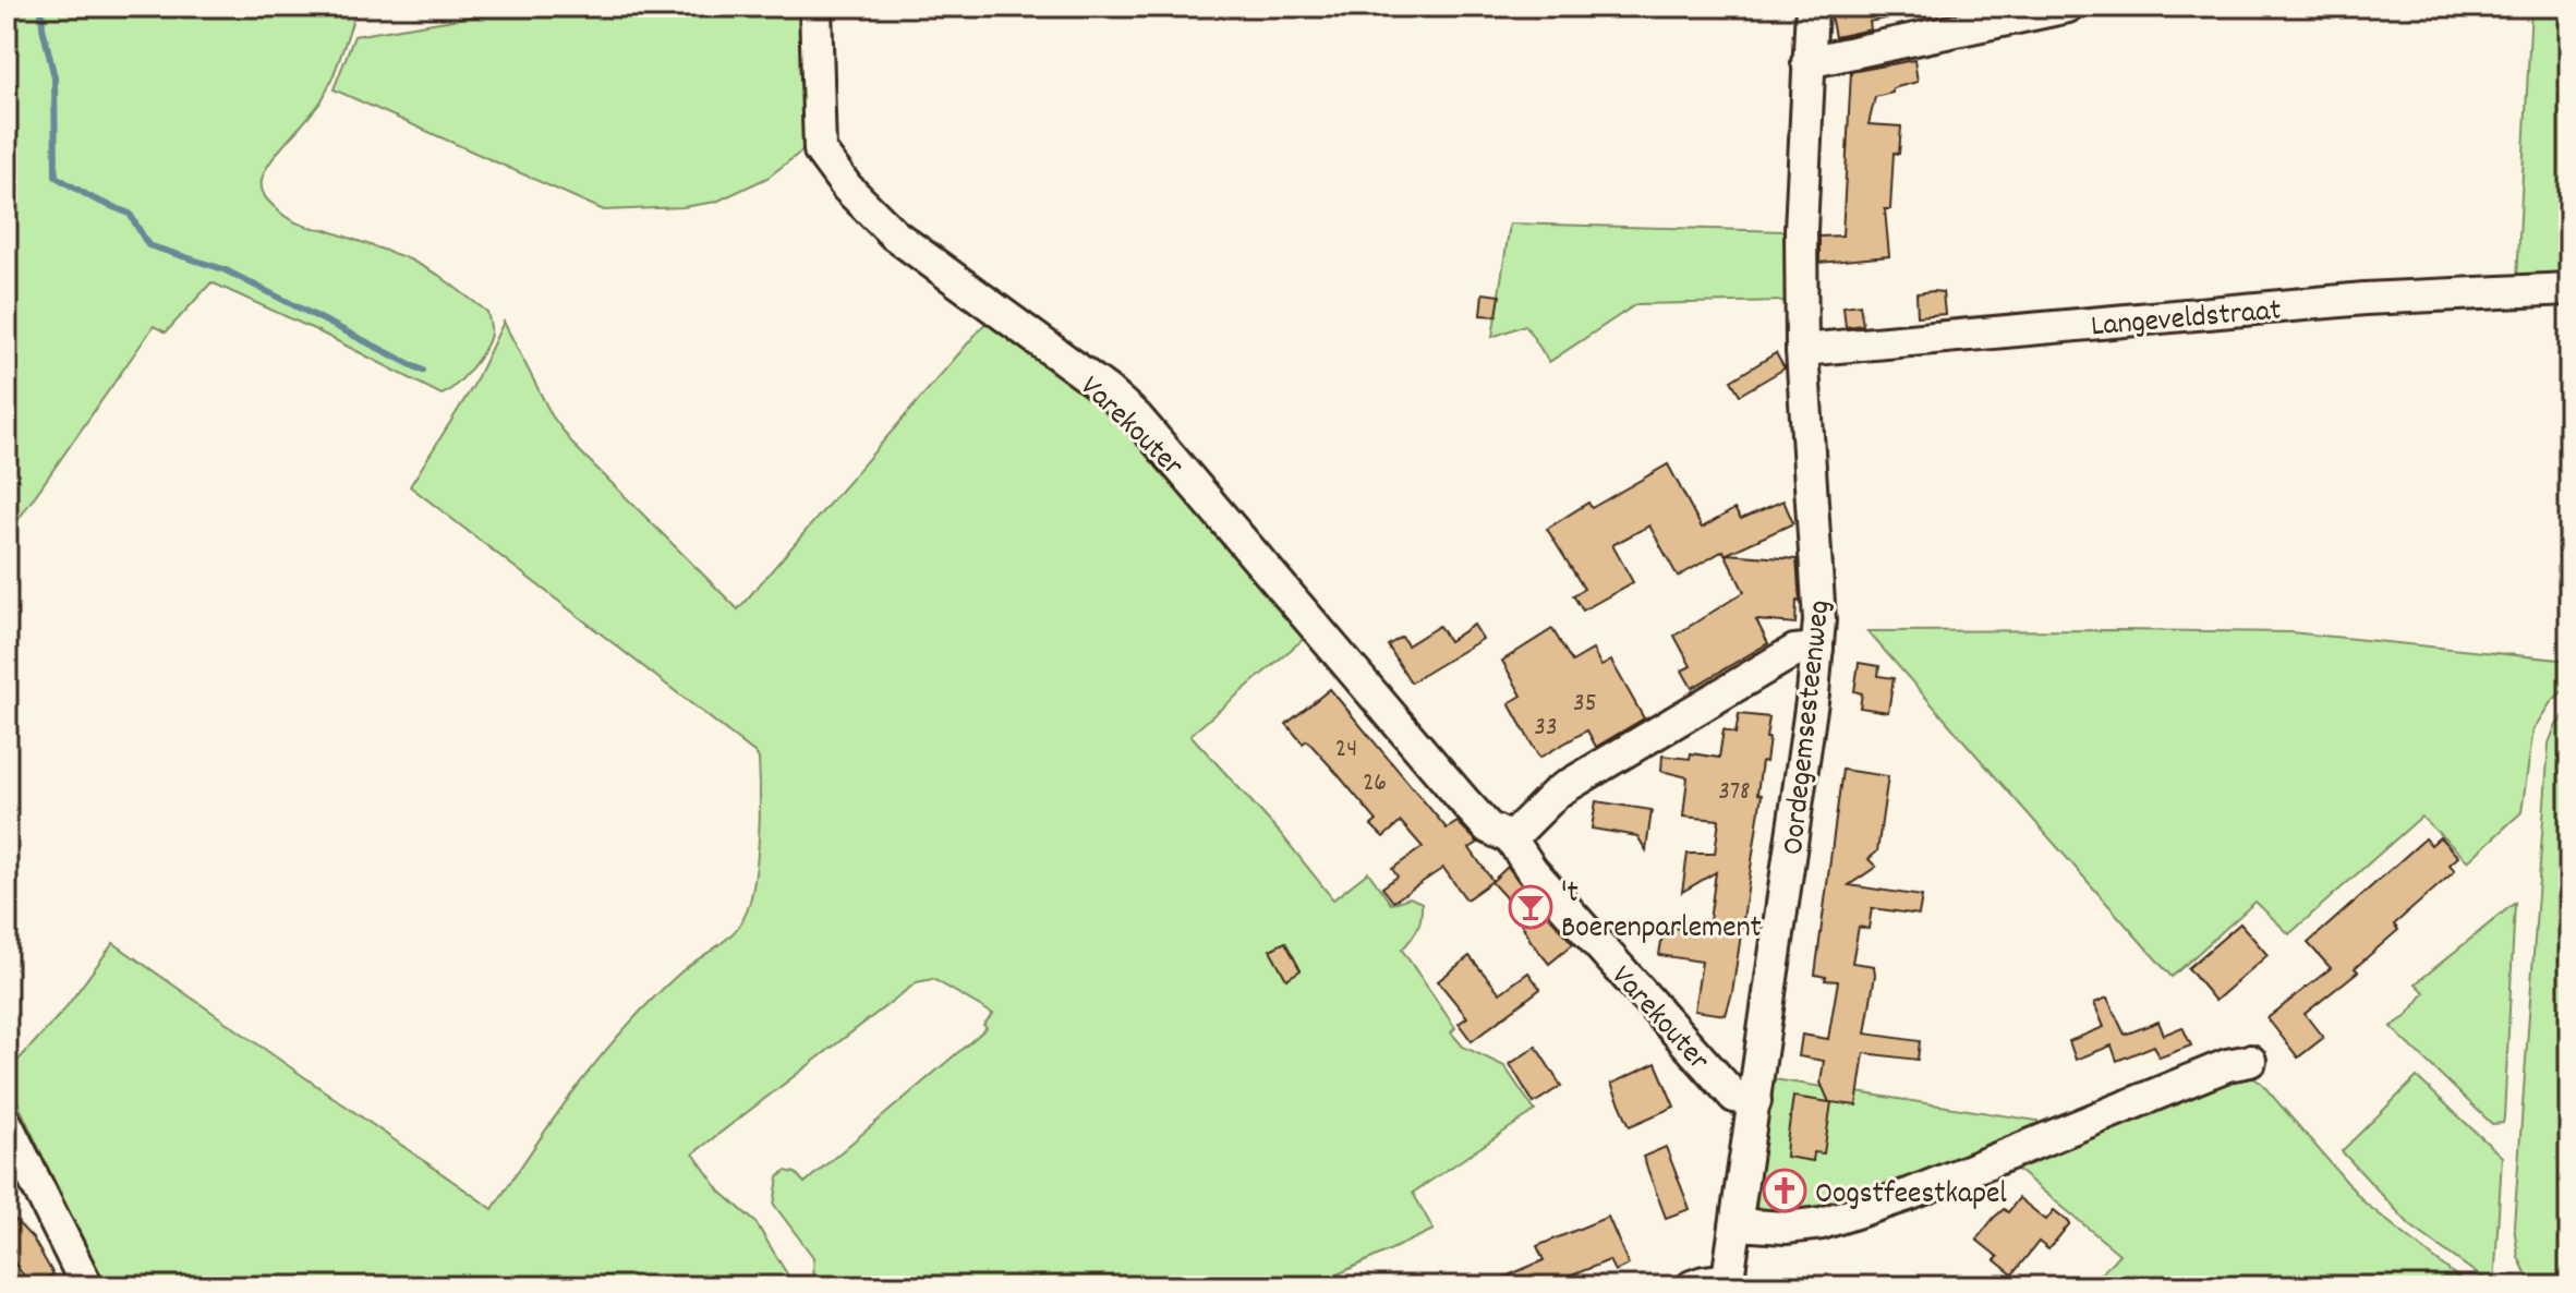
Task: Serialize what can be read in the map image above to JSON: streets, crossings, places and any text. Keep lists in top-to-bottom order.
{
  "streets": {
    "street": ["Langeveldstraat", "Varekouter", "Oordegemsesteenweg"]
  },
  "crossings": [
    ["Langeveldstraat", "Oordegemsesteenweg"],
    ["Varekouter", "Oordegemsesteenweg"]
  ],
  "places": {
    "bar": ["'t Boerenparlement"],
    "church": ["Oogstfeestkapel"]
  },
  "house_numbers": [
    "35",
    "33",
    "24",
    "26",
    "378"
  ]
}
